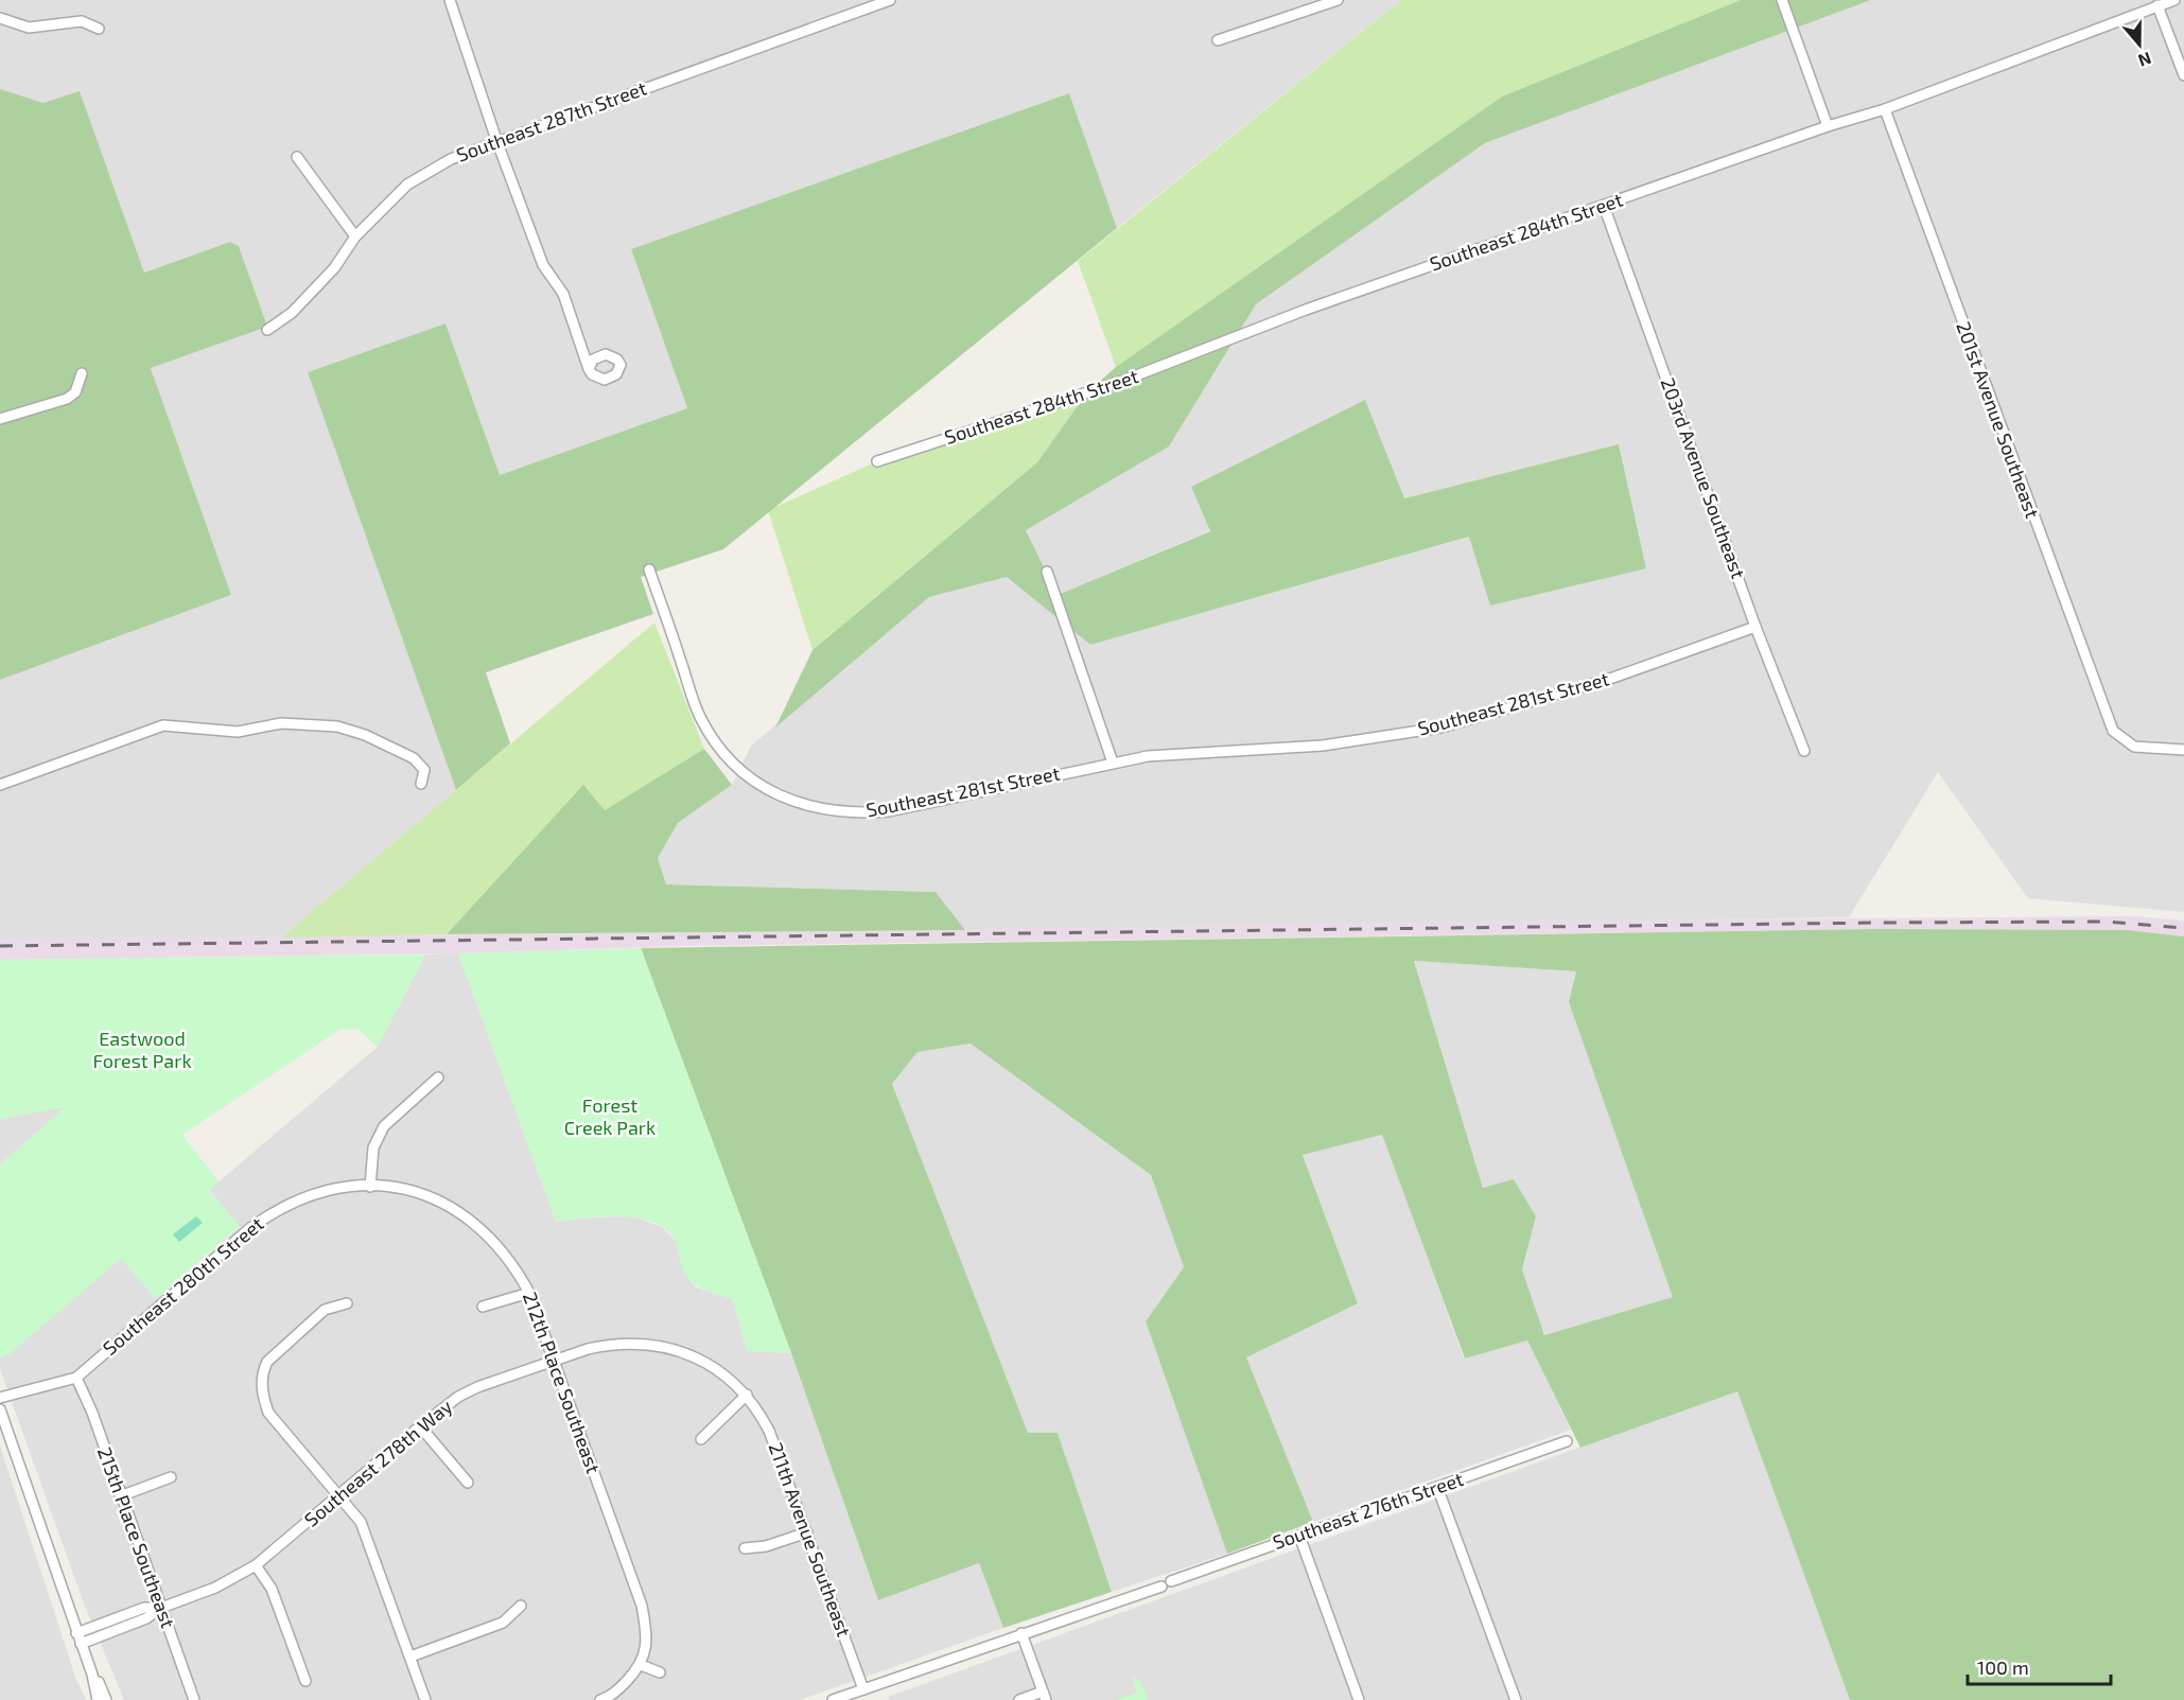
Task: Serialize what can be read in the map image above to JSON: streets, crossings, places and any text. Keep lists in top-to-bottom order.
{
  "streets": {
    "street": [
      "Southeast 287th Street",
      "Southeast 284th Street",
      "201st Avenue Southeast",
      "203rd Avenue Southeast",
      "Southeast 281st Street",
      "Southeast 280th Street",
      "212th Place Southeast",
      "Southeast 278th Way",
      "Southeast 276th Street",
      "215th Place Southeast",
      "211th Avenue Southeast"
    ]
  },
  "crossings": [
    ["Southeast 284th Street", "201st Avenue Southeast"],
    ["Southeast 284th Street", "203rd Avenue Southeast"],
    ["203rd Avenue Southeast", "Southeast 281st Street"],
    ["Southeast 280th Street", "212th Place Southeast"],
    ["Southeast 280th Street", "215th Place Southeast"],
    ["212th Place Southeast", "Southeast 278th Way"],
    ["Southeast 278th Way", "215th Place Southeast"],
    ["Southeast 278th Way", "211th Avenue Southeast"],
    ["Southeast 276th Street", "211th Avenue Southeast"]
  ],
  "parks": ["Eastwood Forest Park", "Forest Creek Park"],
  "scale_bar": "100 m",
  "north": "bottom"
}
